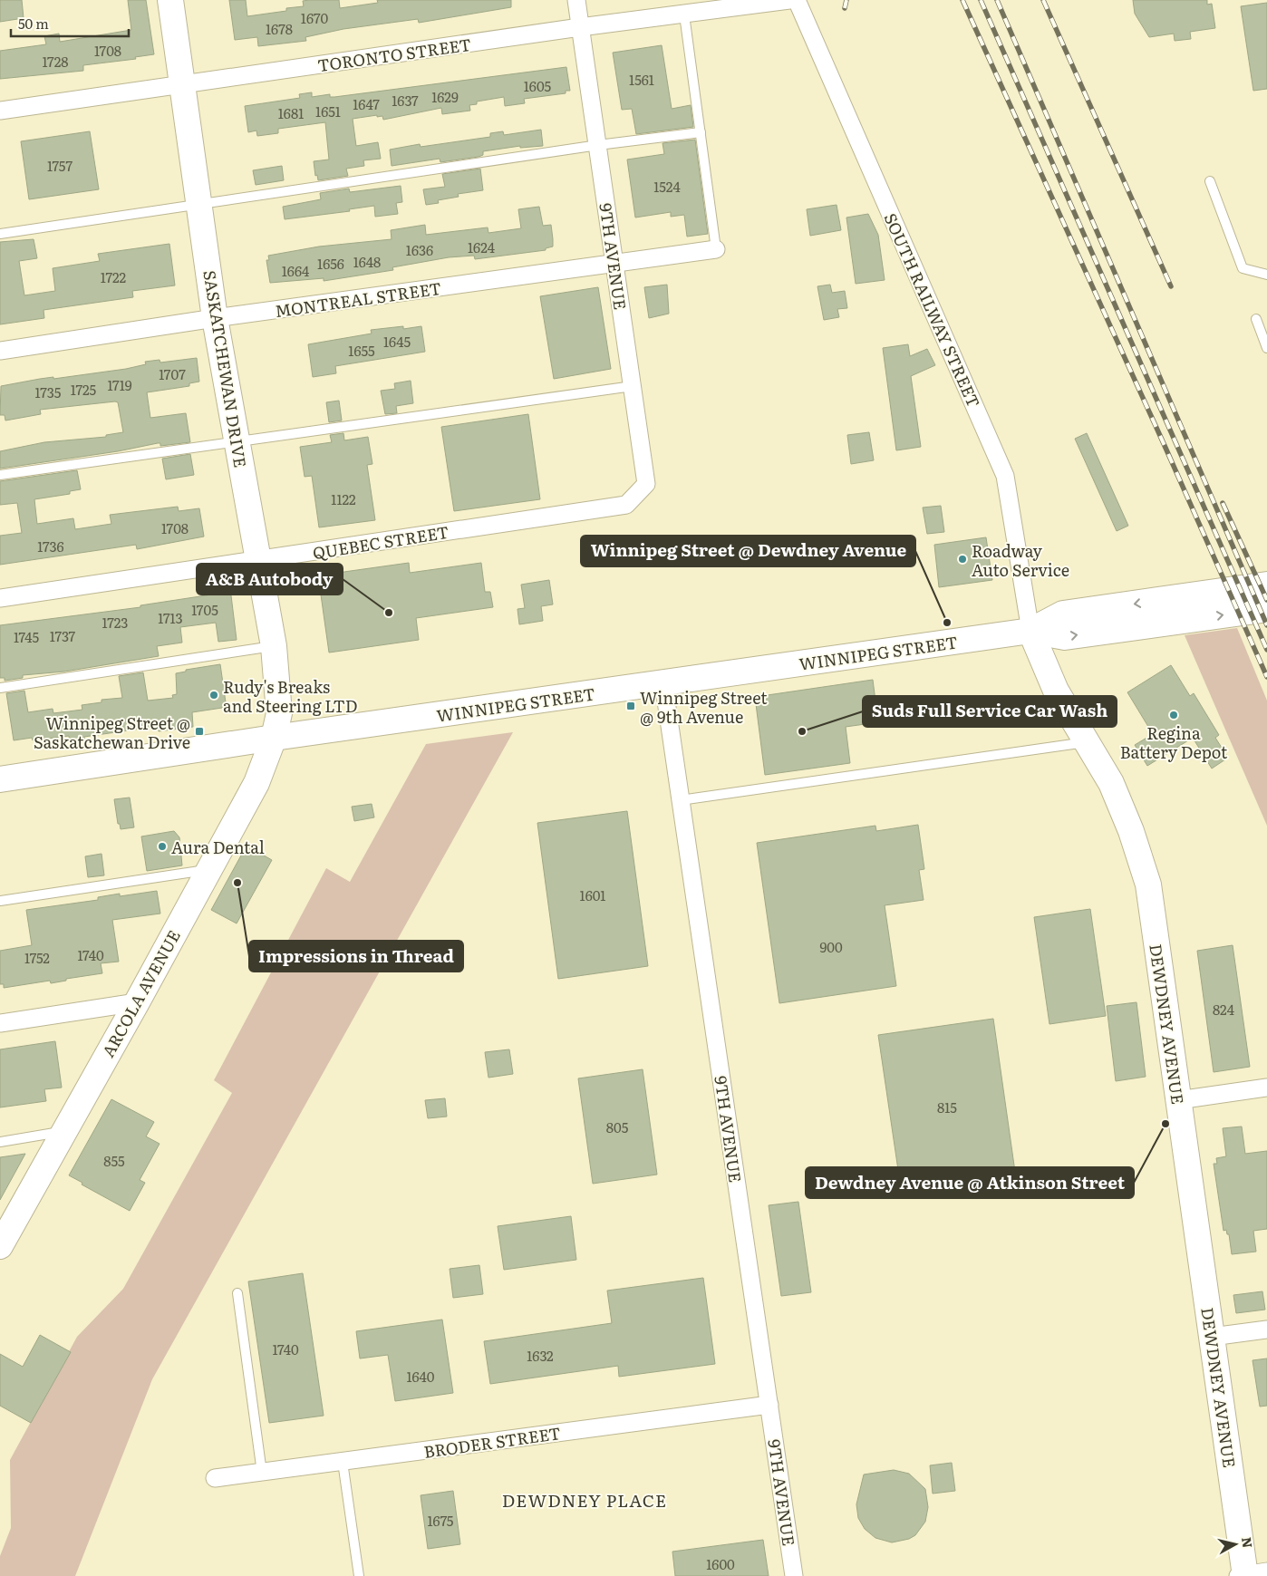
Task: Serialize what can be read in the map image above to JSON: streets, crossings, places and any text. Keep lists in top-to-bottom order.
{
  "streets": {
    "main road": [
      "SASKATCHEWAN DRIVE",
      "WINNIPEG STREET",
      "ARCOLA AVENUE",
      "DEWDNEY AVENUE"
    ],
    "street": [
      "TORONTO STREET",
      "9TH AVENUE",
      "MONTREAL STREET",
      "SOUTH RAILWAY STREET",
      "QUEBEC STREET",
      "BRODER STREET"
    ]
  },
  "crossings": [
    ["TORONTO STREET", "9TH AVENUE"],
    ["TORONTO STREET", "SASKATCHEWAN DRIVE"],
    ["9TH AVENUE", "MONTREAL STREET"],
    ["9TH AVENUE", "QUEBEC STREET"],
    ["9TH AVENUE", "WINNIPEG STREET"],
    ["9TH AVENUE", "BRODER STREET"],
    ["MONTREAL STREET", "SASKATCHEWAN DRIVE"],
    ["SOUTH RAILWAY STREET", "WINNIPEG STREET"],
    ["SOUTH RAILWAY STREET", "DEWDNEY AVENUE"],
    ["SASKATCHEWAN DRIVE", "QUEBEC STREET"],
    ["SASKATCHEWAN DRIVE", "WINNIPEG STREET"],
    ["SASKATCHEWAN DRIVE", "ARCOLA AVENUE"],
    ["WINNIPEG STREET", "ARCOLA AVENUE"],
    ["WINNIPEG STREET", "DEWDNEY AVENUE"]
  ],
  "districts": ["DEWDNEY PLACE"],
  "places": {
    "other": [
      "Roadway Auto Service",
      "A&B Autobody",
      "Winnipeg Street @ Dewdney Avenue",
      "Rudy's Breaks and Steering LTD",
      "Regina Battery Depot",
      "Suds Full Service Car Wash",
      "Aura Dental",
      "Impressions in Thread",
      "Dewdney Avenue @ Atkinson Street"
    ],
    "transit": ["Winnipeg Street @ 9th Avenue", "Winnipeg Street @ Saskatchewan Drive"]
  },
  "house_numbers": [
    "1670",
    "1678",
    "1708",
    "1728",
    "1561",
    "1605",
    "1629",
    "1637",
    "1647",
    "1651",
    "1681",
    "1757",
    "1524",
    "1624",
    "1636",
    "1648",
    "1656",
    "1664",
    "1722",
    "1645",
    "1655",
    "1707",
    "1719",
    "1725",
    "1735",
    "1122",
    "1708",
    "1736",
    "1705",
    "1713",
    "1723",
    "1737",
    "1745",
    "1601",
    "900",
    "1740",
    "1752",
    "824",
    "815",
    "805",
    "855",
    "1740",
    "1632",
    "1640",
    "1675",
    "1600"
  ],
  "scale_bar": "50 m",
  "north": "right"
}
